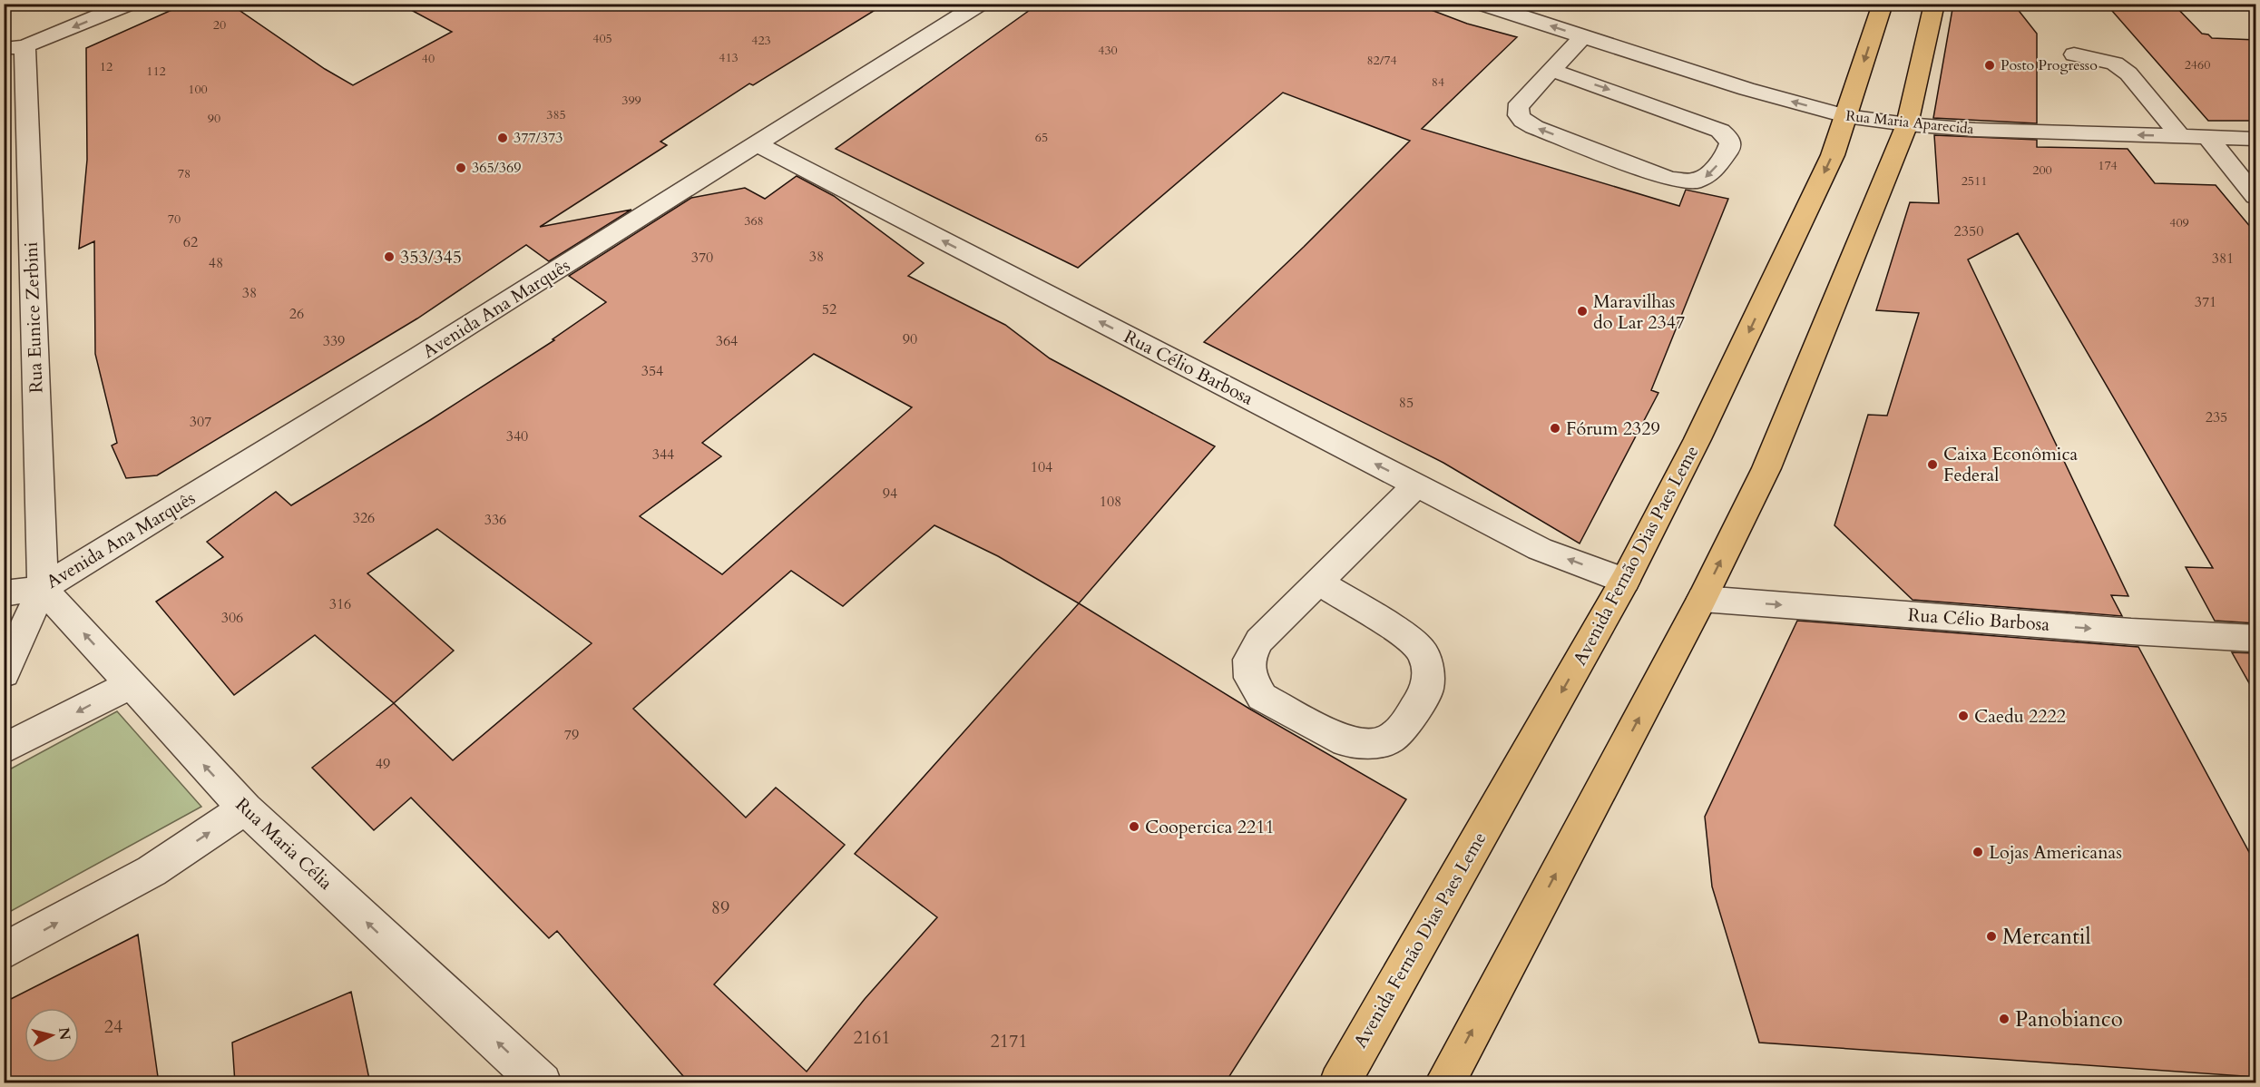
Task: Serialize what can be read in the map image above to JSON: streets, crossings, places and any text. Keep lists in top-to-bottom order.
{
  "streets": {
    "main road": ["Avenida Fernão Dias Paes Leme"],
    "street": [
      "Rua Maria Aparecida",
      "Avenida Ana Marquês",
      "Rua Eunice Zerbini",
      "Rua Célio Barbosa",
      "Rua Maria Célia"
    ]
  },
  "crossings": [
    ["Rua Maria Aparecida", "Avenida Fernão Dias Paes Leme"],
    ["Avenida Ana Marquês", "Rua Eunice Zerbini"],
    ["Avenida Ana Marquês", "Rua Célio Barbosa"],
    ["Avenida Ana Marquês", "Rua Maria Célia"],
    ["Rua Eunice Zerbini", "Rua Maria Célia"],
    ["Rua Célio Barbosa", "Avenida Fernão Dias Paes Leme"]
  ],
  "one_way": ["Rua Maria Aparecida", "Rua Maria Célia"],
  "places": [
    "Posto Progresso",
    "377/373",
    "365/369",
    "353/345",
    "Maravilhas do Lar 2347",
    "Fórum 2329",
    "Caixa Econômica Federal",
    "Caedu 2222",
    "Coopercica 2211",
    "Lojas Americanas",
    "Mercantil",
    "Panobianco"
  ],
  "house_numbers": [
    "20",
    "405",
    "423",
    "430",
    "413",
    "40",
    "82/74",
    "2460",
    "12",
    "112",
    "84",
    "100",
    "399",
    "385",
    "90",
    "65",
    "174",
    "200",
    "78",
    "2511",
    "70",
    "368",
    "409",
    "2350",
    "62",
    "38",
    "370",
    "381",
    "48",
    "38",
    "371",
    "52",
    "26",
    "90",
    "339",
    "364",
    "354",
    "85",
    "235",
    "307",
    "340",
    "344",
    "104",
    "94",
    "108",
    "326",
    "336",
    "316",
    "306",
    "79",
    "49",
    "89",
    "24",
    "2161",
    "2171"
  ],
  "north": "right"
}
